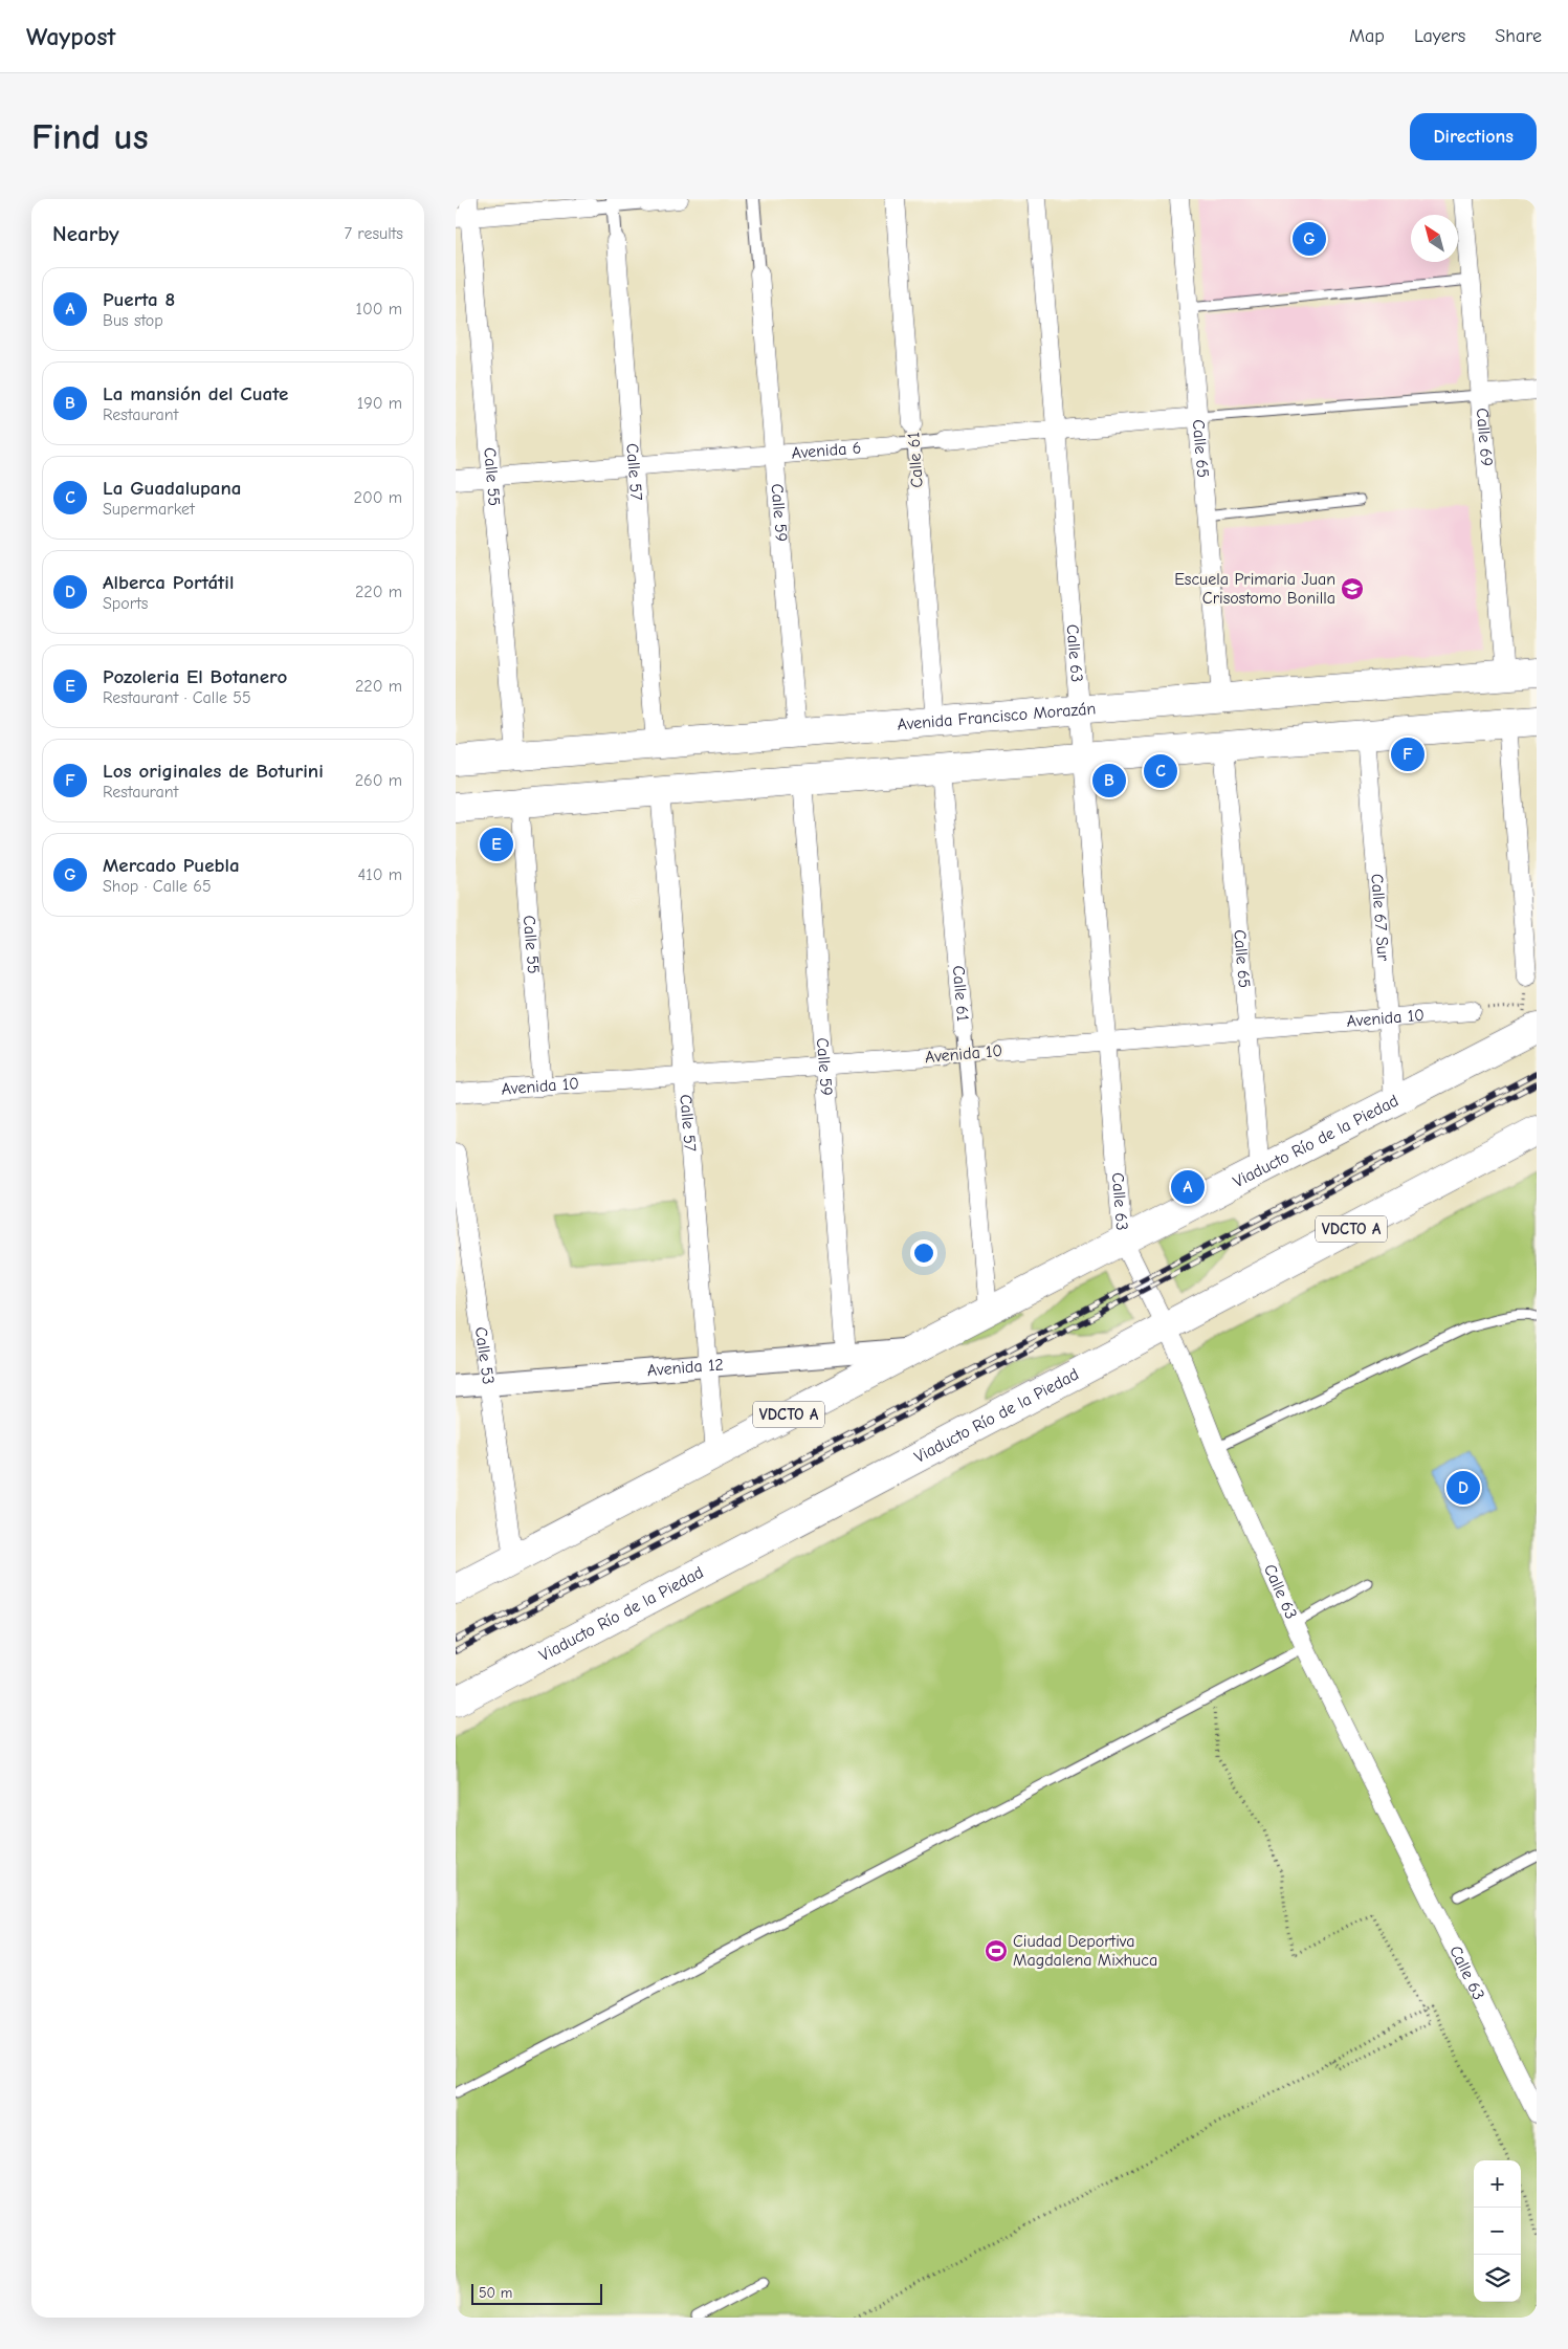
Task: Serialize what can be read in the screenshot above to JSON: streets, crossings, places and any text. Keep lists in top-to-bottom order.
{
  "streets": {
    "main road": ["Avenida Francisco Morazán", "Viaducto Río de la Piedad", "VDCTO A"],
    "street": [
      "Calle 69",
      "Calle 65",
      "Avenida 6",
      "Calle 61",
      "Calle 57",
      "Calle 55",
      "Calle 59",
      "Calle 63",
      "Calle 67 Sur",
      "Avenida 10",
      "Calle 53",
      "Avenida 12"
    ]
  },
  "crossings": [
    ["Calle 69", "Avenida Francisco Morazán"],
    ["Calle 65", "Avenida 6"],
    ["Calle 65", "Avenida Francisco Morazán"],
    ["Calle 65", "Avenida 10"],
    ["Calle 65", "Viaducto Río de la Piedad"],
    ["Avenida 6", "Calle 61"],
    ["Avenida 6", "Calle 57"],
    ["Avenida 6", "Calle 55"],
    ["Avenida 6", "Calle 59"],
    ["Avenida 6", "Calle 63"],
    ["Calle 61", "Avenida Francisco Morazán"],
    ["Calle 61", "Avenida 10"],
    ["Calle 61", "Viaducto Río de la Piedad"],
    ["Calle 57", "Avenida Francisco Morazán"],
    ["Calle 57", "Avenida 10"],
    ["Calle 57", "Viaducto Río de la Piedad"],
    ["Calle 57", "Avenida 12"],
    ["Calle 55", "Avenida Francisco Morazán"],
    ["Calle 55", "Avenida 10"],
    ["Calle 59", "Avenida Francisco Morazán"],
    ["Calle 59", "Avenida 10"],
    ["Calle 59", "Avenida 12"],
    ["Calle 63", "Avenida Francisco Morazán"],
    ["Calle 63", "Avenida 10"],
    ["Calle 63", "Viaducto Río de la Piedad"],
    ["Calle 67 Sur", "Avenida 10"],
    ["Calle 67 Sur", "Viaducto Río de la Piedad"],
    ["Viaducto Río de la Piedad", "Calle 53"],
    ["Viaducto Río de la Piedad", "Avenida 12"],
    ["Calle 53", "Avenida 12"]
  ],
  "places": {
    "school or university": ["Escuela Primaria Juan Crisostomo Bonilla"],
    "sports": ["Ciudad Deportiva Magdalena Mixhuca"]
  },
  "scale_bar": "50 m",
  "north": "top left",
  "page": {
    "header": "Waypost",
    "nav": ["Map", "Layers", "Share"],
    "buttons": "Directions",
    "title": "Find us",
    "heading": ["Nearby", "7 results"],
    "pins": [
      "G",
      "F",
      "C",
      "B",
      "E",
      "A",
      "D"
    ],
    "list": [
      {
        "mark": "A",
        "name": "Puerta 8",
        "note": "Bus stop",
        "value": "100 m"
      },
      {
        "mark": "B",
        "name": "La mansión del Cuate",
        "note": "Restaurant",
        "value": "190 m"
      },
      {
        "mark": "C",
        "name": "La Guadalupana",
        "note": "Supermarket",
        "value": "200 m"
      },
      {
        "mark": "D",
        "name": "Alberca Portátil",
        "note": "Sports",
        "value": "220 m"
      },
      {
        "mark": "E",
        "name": "Pozoleria El Botanero",
        "note": "Restaurant · Calle 55",
        "value": "220 m"
      },
      {
        "mark": "F",
        "name": "Los originales de Boturini",
        "note": "Restaurant",
        "value": "260 m"
      },
      {
        "mark": "G",
        "name": "Mercado Puebla",
        "note": "Shop · Calle 65",
        "value": "410 m"
      }
    ],
    "map_buttons": ["+", "−"],
    "scale": "50 m"
  }
}
